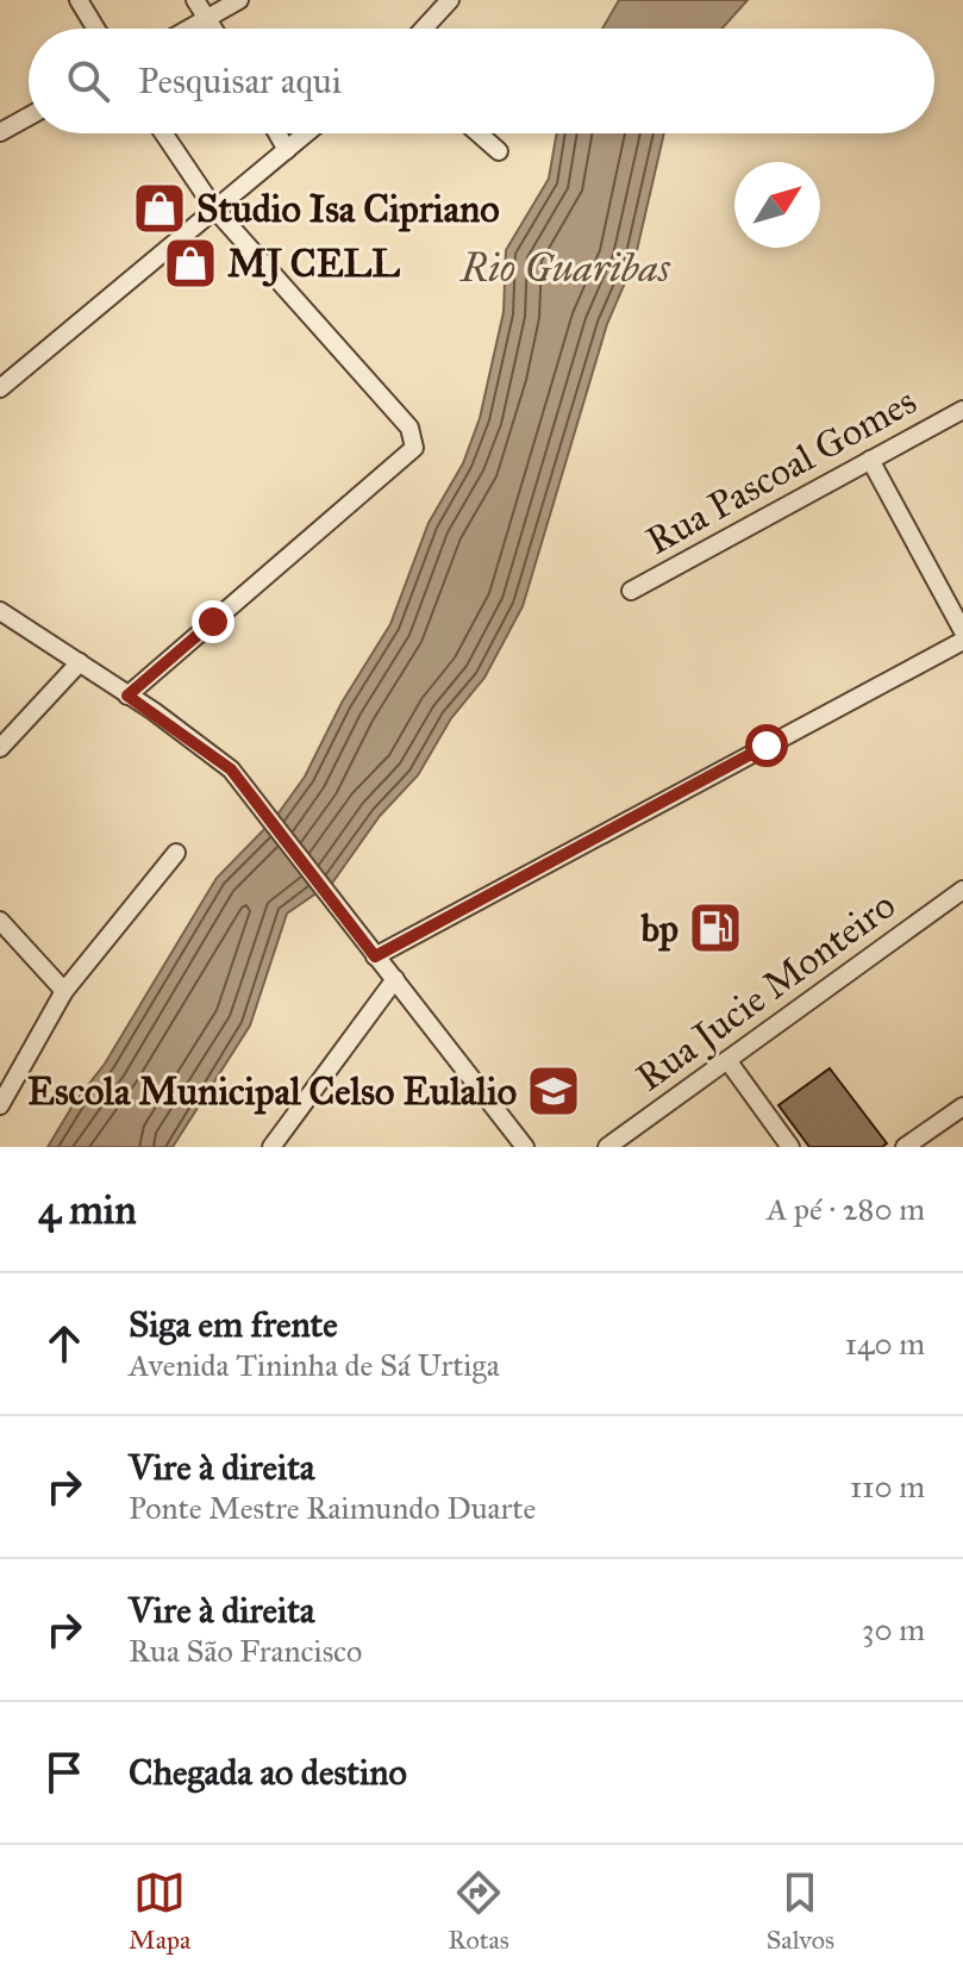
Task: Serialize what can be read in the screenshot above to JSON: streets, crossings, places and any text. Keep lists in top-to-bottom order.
{
  "streets": {
    "street": ["Rua Pascoal Gomes", "Rua Jucie Monteiro"]
  },
  "water": ["Rio Guaribas"],
  "places": {
    "shop": ["Studio Isa Cipriano", "MJ CELL"],
    "fuel station": ["bp"],
    "school or university": ["Escola Municipal Celso Eulalio"]
  },
  "north": "top right",
  "page": {
    "search": "Pesquisar aqui",
    "heading": ["4 min", "A pé · 280 m"],
    "list": [
      ["Siga em frente", "Avenida Tininha de Sá Urtiga", "140 m"],
      ["Vire à direita", "Ponte Mestre Raimundo Duarte", "110 m"],
      ["Vire à direita", "Rua São Francisco", "30 m"],
      "Chegada ao destino"
    ],
    "nav": ["Mapa", "Rotas", "Salvos"]
  }
}
